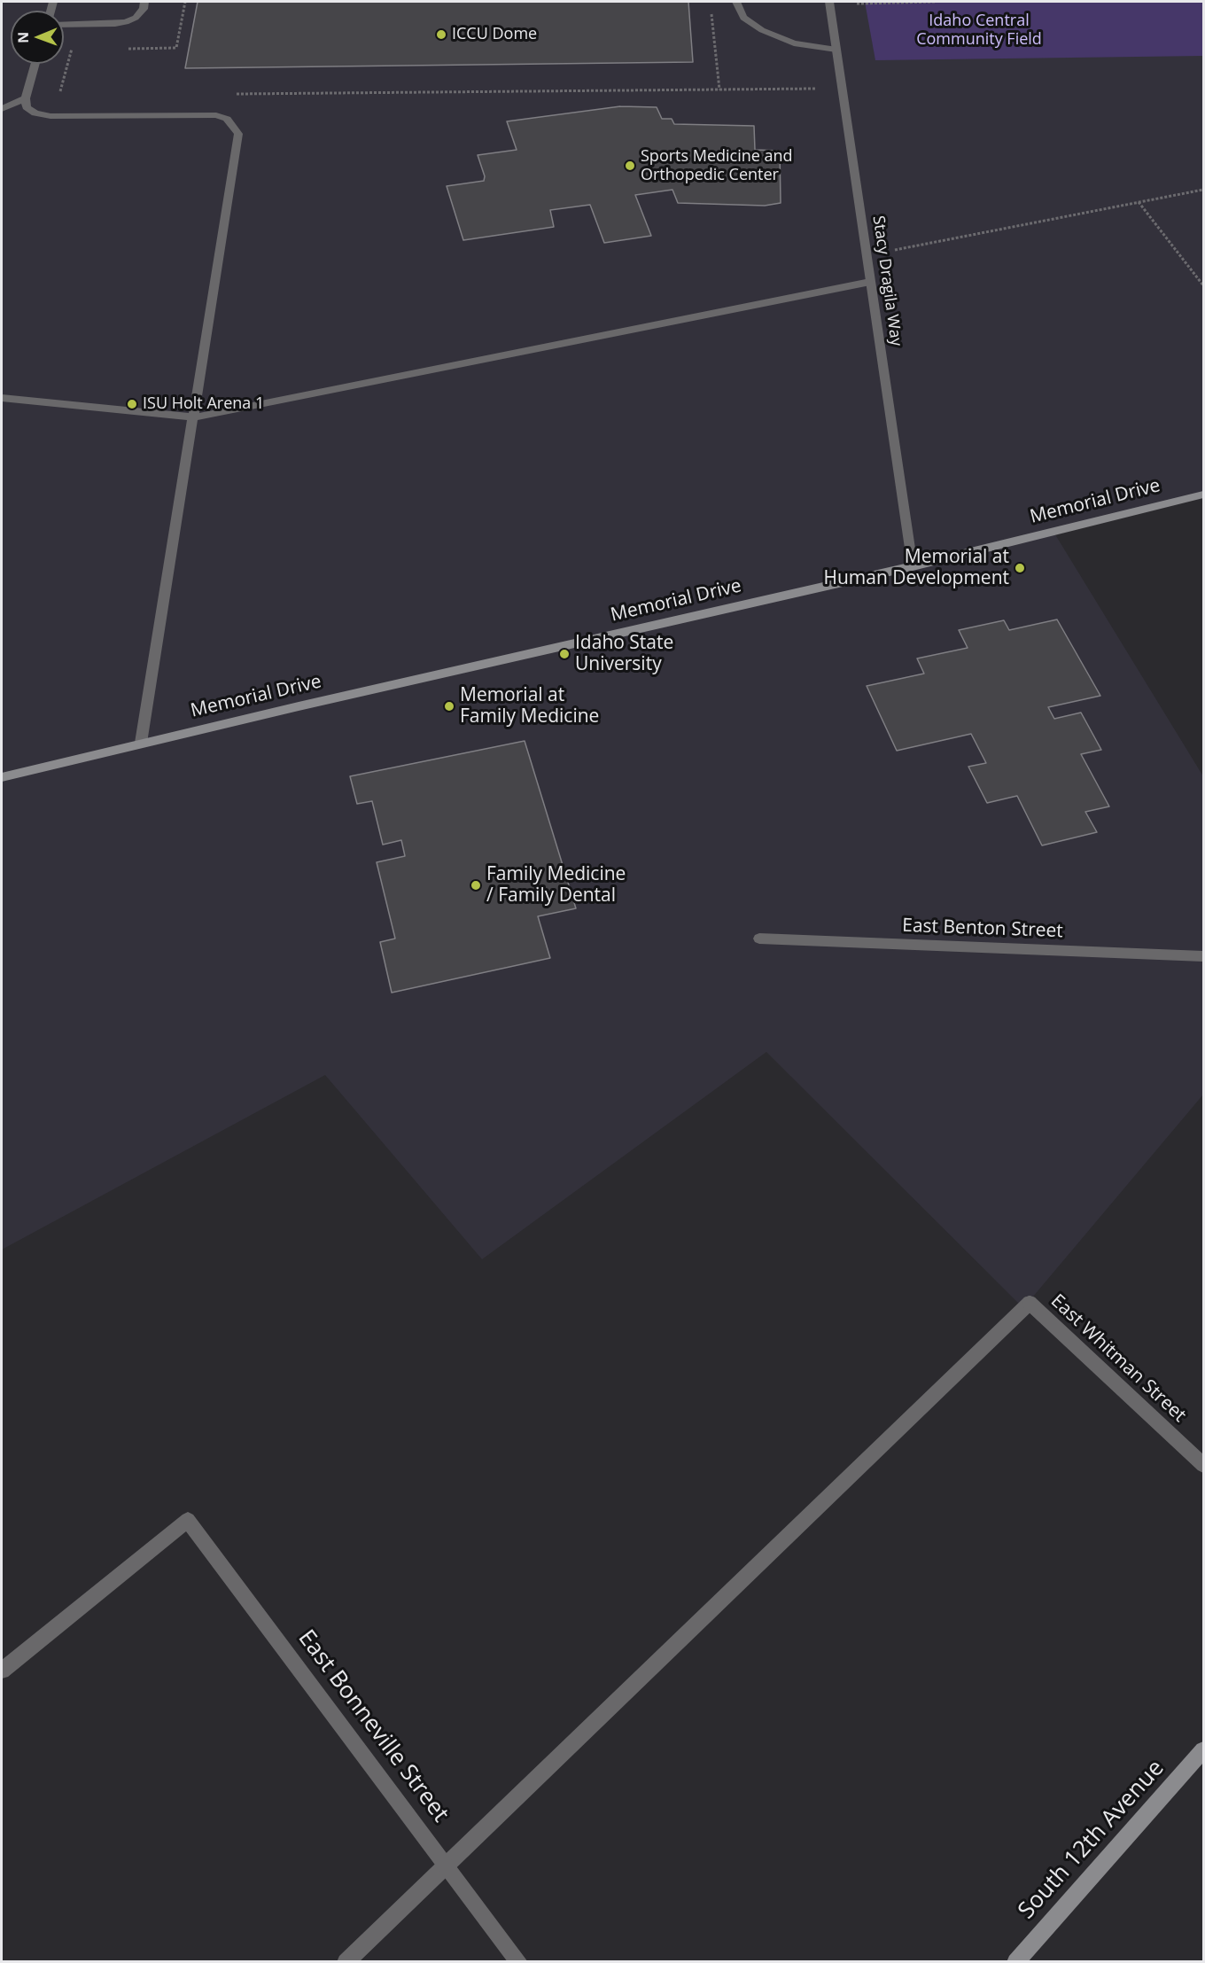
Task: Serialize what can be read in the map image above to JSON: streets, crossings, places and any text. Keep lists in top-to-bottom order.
{
  "streets": {
    "street": [
      "Stacy Dragila Way",
      "Memorial Drive",
      "East Benton Street",
      "East Whitman Street",
      "East Bonneville Street",
      "South 12th Avenue"
    ]
  },
  "crossings": [
    ["Stacy Dragila Way", "Memorial Drive"],
    ["East Whitman Street", "East Bonneville Street"]
  ],
  "parks": ["Idaho Central Community Field"],
  "places": [
    "ICCU Dome",
    "Sports Medicine and Orthopedic Center",
    "ISU Holt Arena 1",
    "Memorial at Human Development",
    "Idaho State University",
    "Memorial at Family Medicine",
    "Family Medicine / Family Dental"
  ],
  "north": "left"
}
